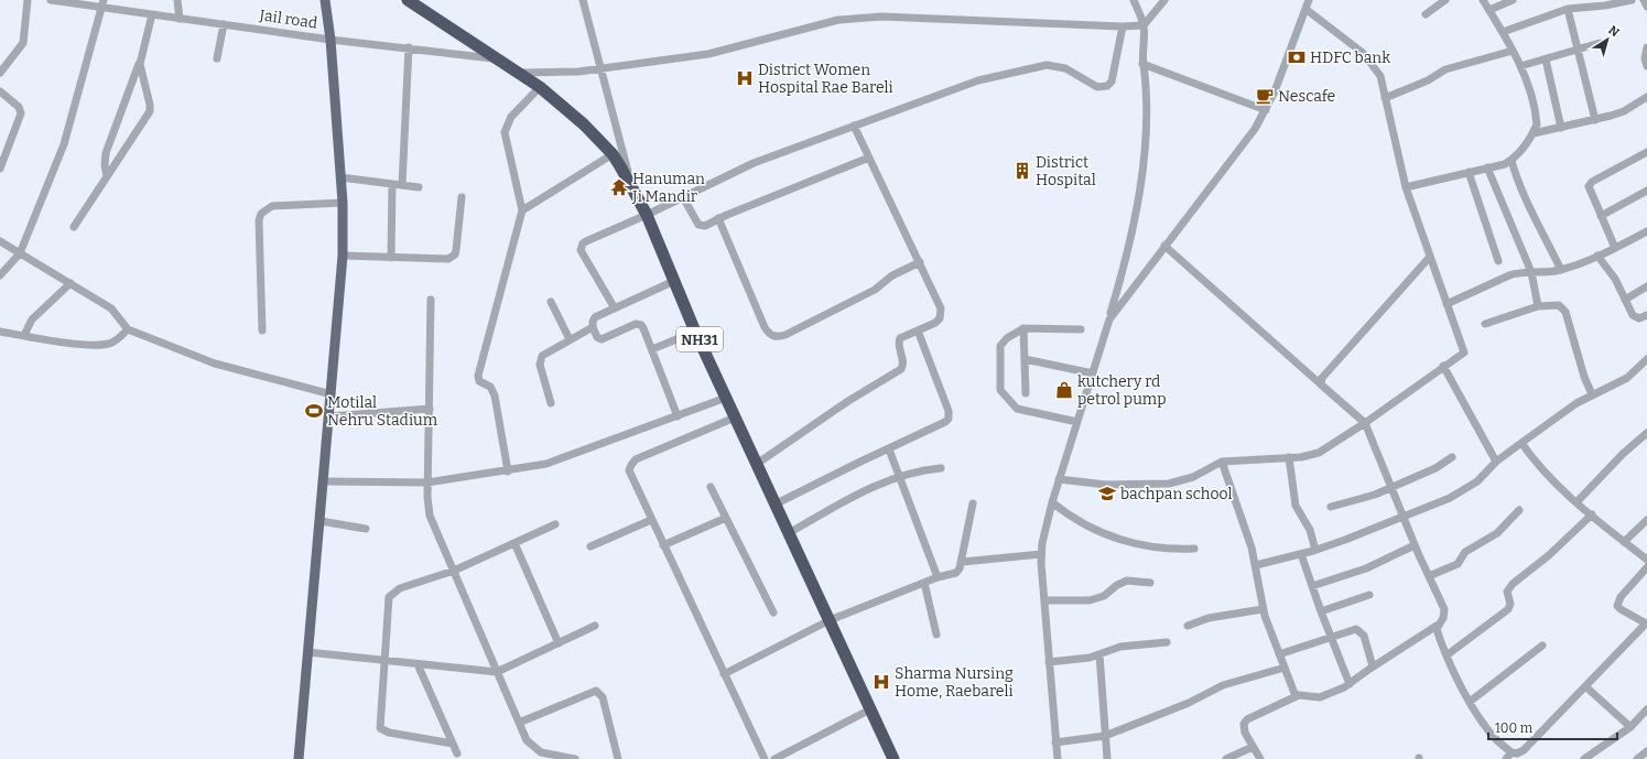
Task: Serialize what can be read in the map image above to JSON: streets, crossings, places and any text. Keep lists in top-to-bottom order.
{
  "streets": {
    "highway": ["NH31"],
    "street": ["Jail road"]
  },
  "crossings": [
    ["Jail road", "NH31"]
  ],
  "places": {
    "bank": ["HDFC bank"],
    "hospital": ["District Women Hospital Rae Bareli", "Sharma Nursing Home, Raebareli"],
    "cafe": ["Nescafe"],
    "building": ["District Hospital"],
    "temple": ["Hanuman Ji Mandir"],
    "shop": ["kutchery rd petrol pump"],
    "sports": ["Motilal Nehru Stadium"],
    "school or university": ["bachpan school"]
  },
  "scale_bar": "100 m",
  "north": "top right"
}
